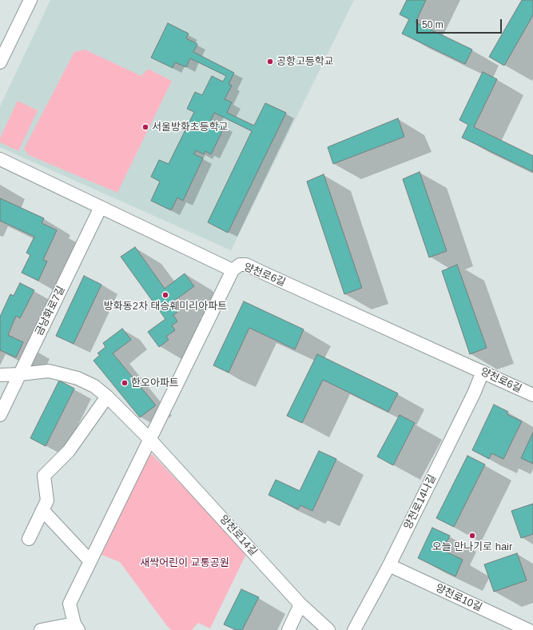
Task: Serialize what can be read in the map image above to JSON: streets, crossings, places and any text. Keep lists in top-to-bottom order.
{
  "streets": {
    "street": [
      "양천로6길",
      "금낭화로7길",
      "양천로14나길",
      "양천로14길",
      "양천로10길"
    ]
  },
  "crossings": [
    ["양천로6길", "금낭화로7길"],
    ["양천로6길", "양천로14나길"],
    ["금낭화로7길", "양천로14길"],
    ["양천로14나길", "양천로10길"]
  ],
  "parks": ["새싹어린이 교통공원"],
  "places": [
    "공항고등학교",
    "서울방화초등학교",
    "방화동2차 태승훼미리아파트",
    "한오아파트",
    "오늘 만나기로 hair"
  ],
  "scale_bar": "50 m"
}
